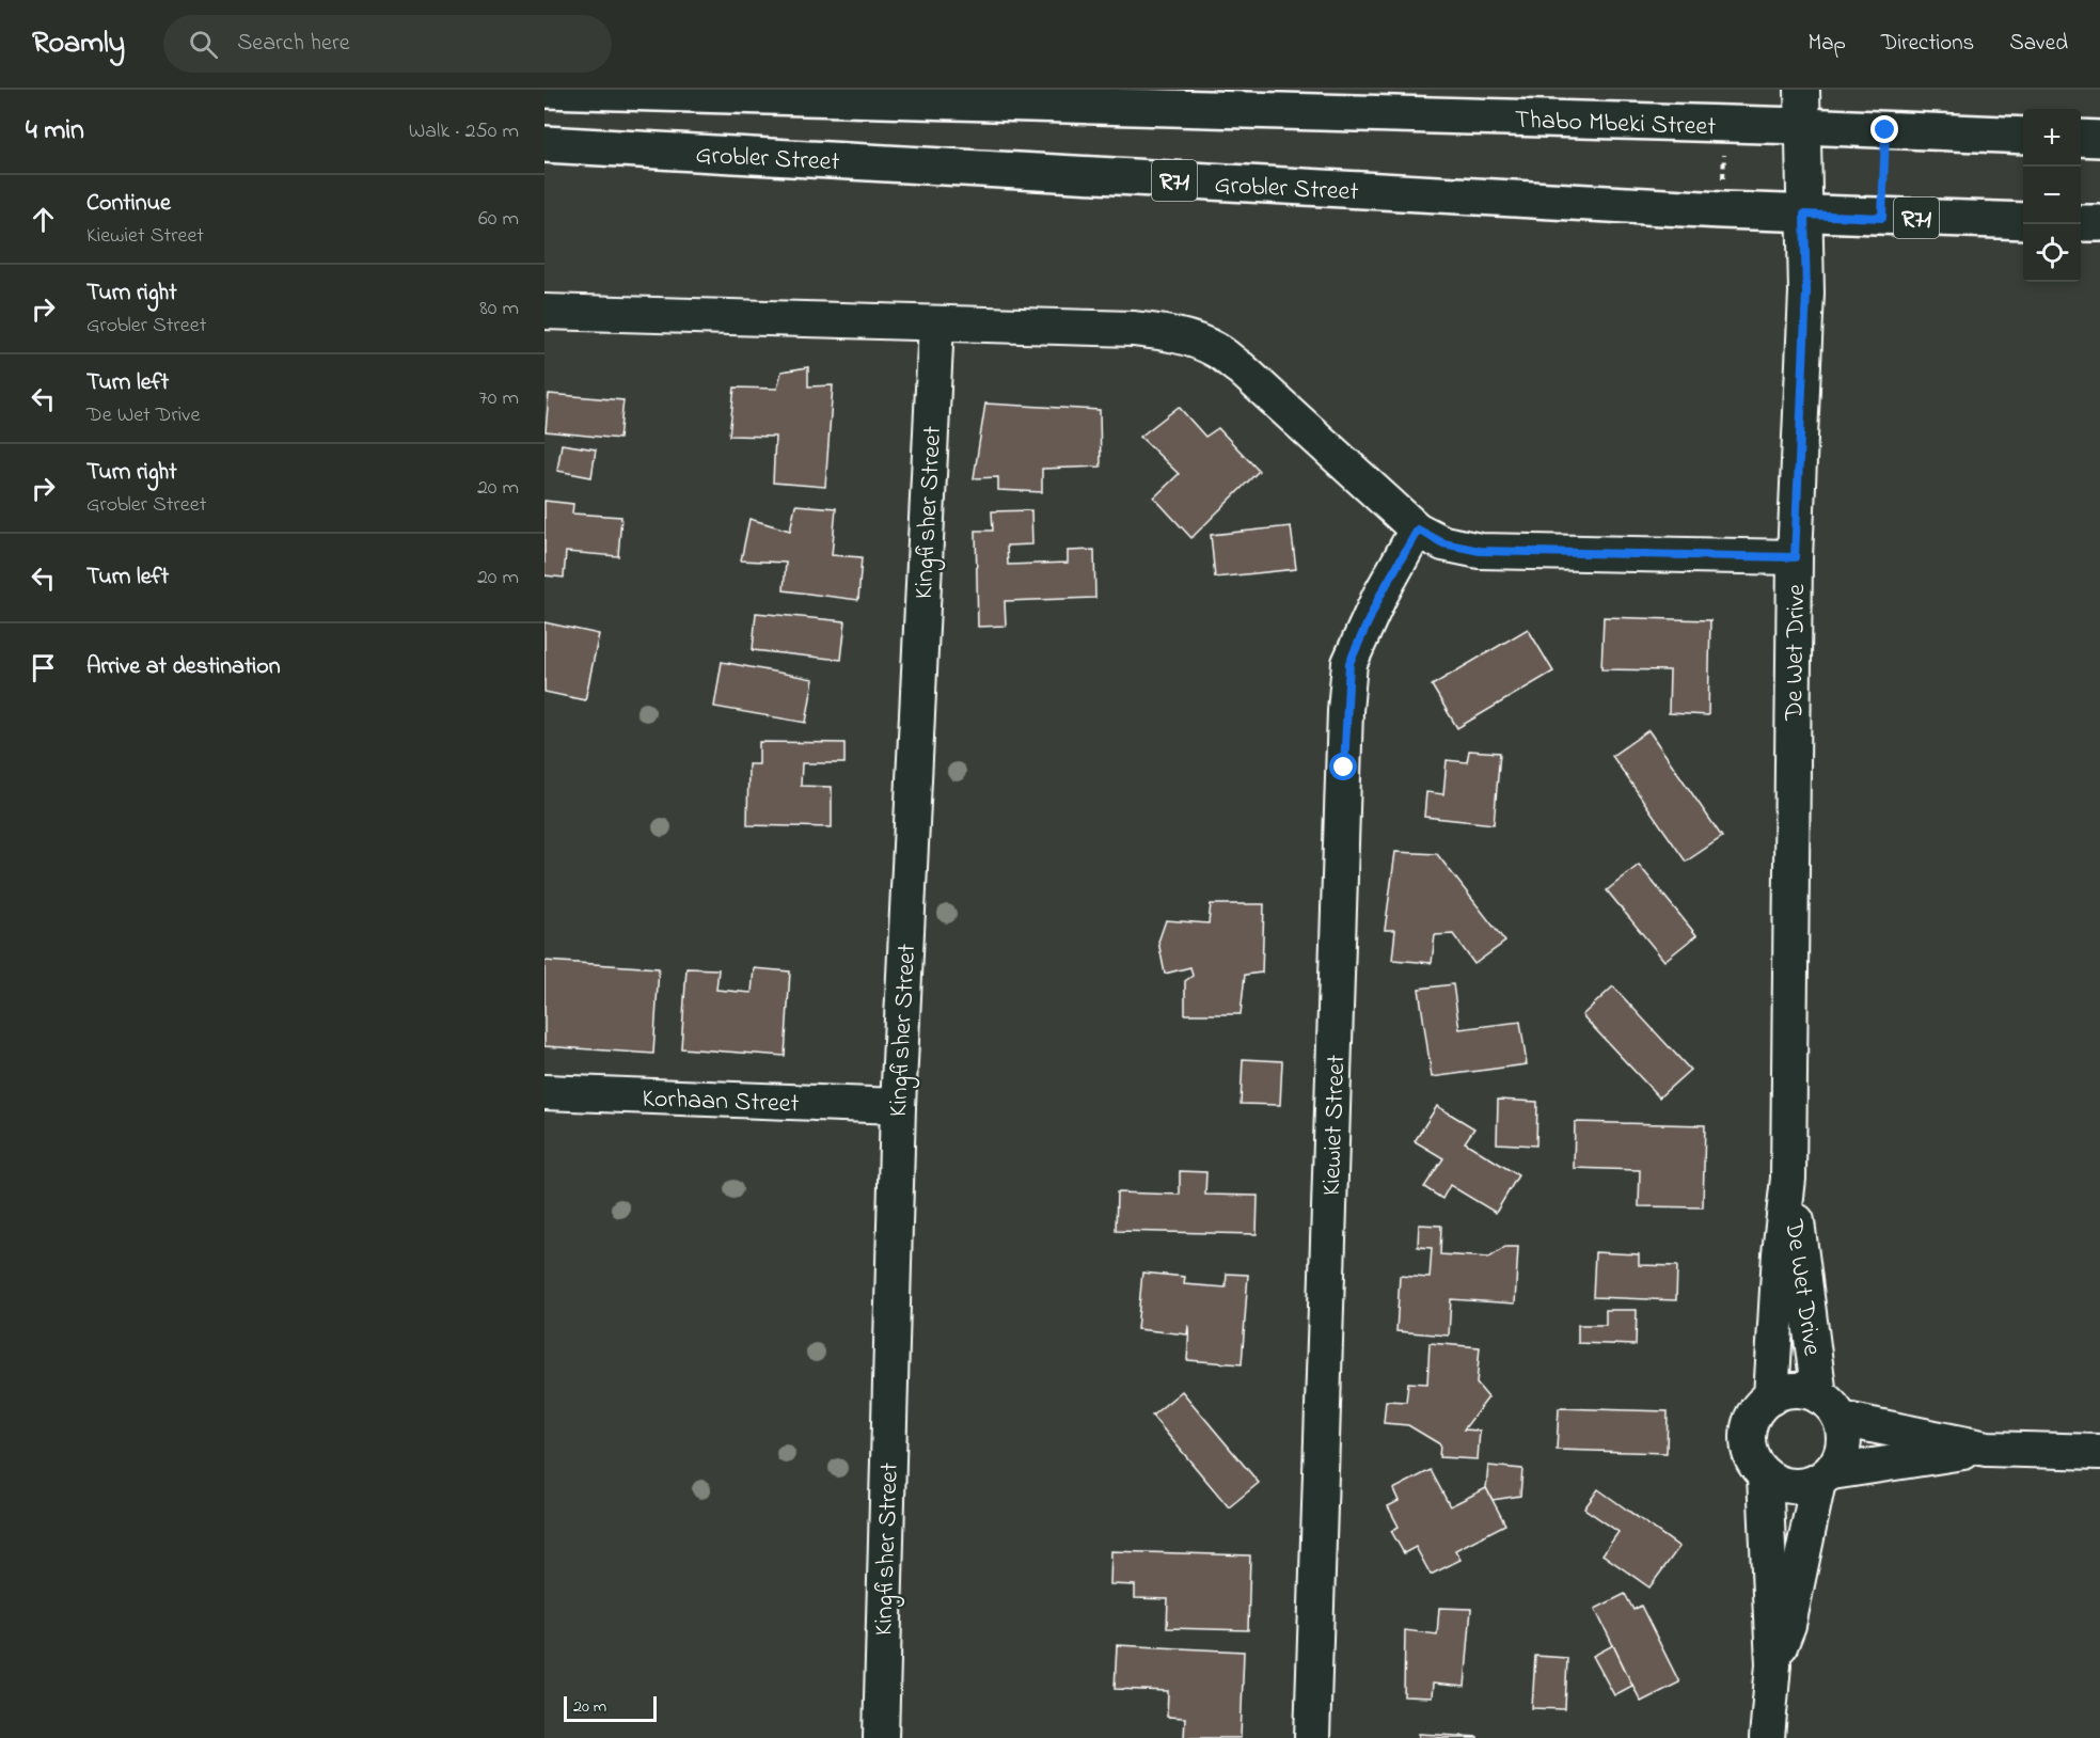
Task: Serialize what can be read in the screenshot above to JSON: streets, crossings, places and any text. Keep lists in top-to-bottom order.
{
  "streets": {
    "main road": ["Thabo Mbeki Street", "Grobler Street", "R71"],
    "street": [
      "Kingfisher Street",
      "De Wet Drive",
      "Korhaan Street",
      "Kiewiet Street"
    ]
  },
  "crossings": [
    ["Thabo Mbeki Street", "De Wet Drive"],
    ["Grobler Street", "De Wet Drive"],
    ["Kingfisher Street", "Korhaan Street"]
  ],
  "scale_bar": "20 m",
  "page": {
    "header": "Roamly",
    "search": "Search here",
    "nav": ["Map", "Directions", "Saved"],
    "heading": ["4 min", "Walk · 250 m"],
    "map_buttons": ["+", "−"],
    "list": [
      ["Continue", "Kiewiet Street", "60 m"],
      ["Turn right", "Grobler Street", "80 m"],
      ["Turn left", "De Wet Drive", "70 m"],
      ["Turn right", "Grobler Street", "20 m"],
      ["Turn left", "20 m"],
      "Arrive at destination"
    ],
    "scale": "20 m"
  }
}
